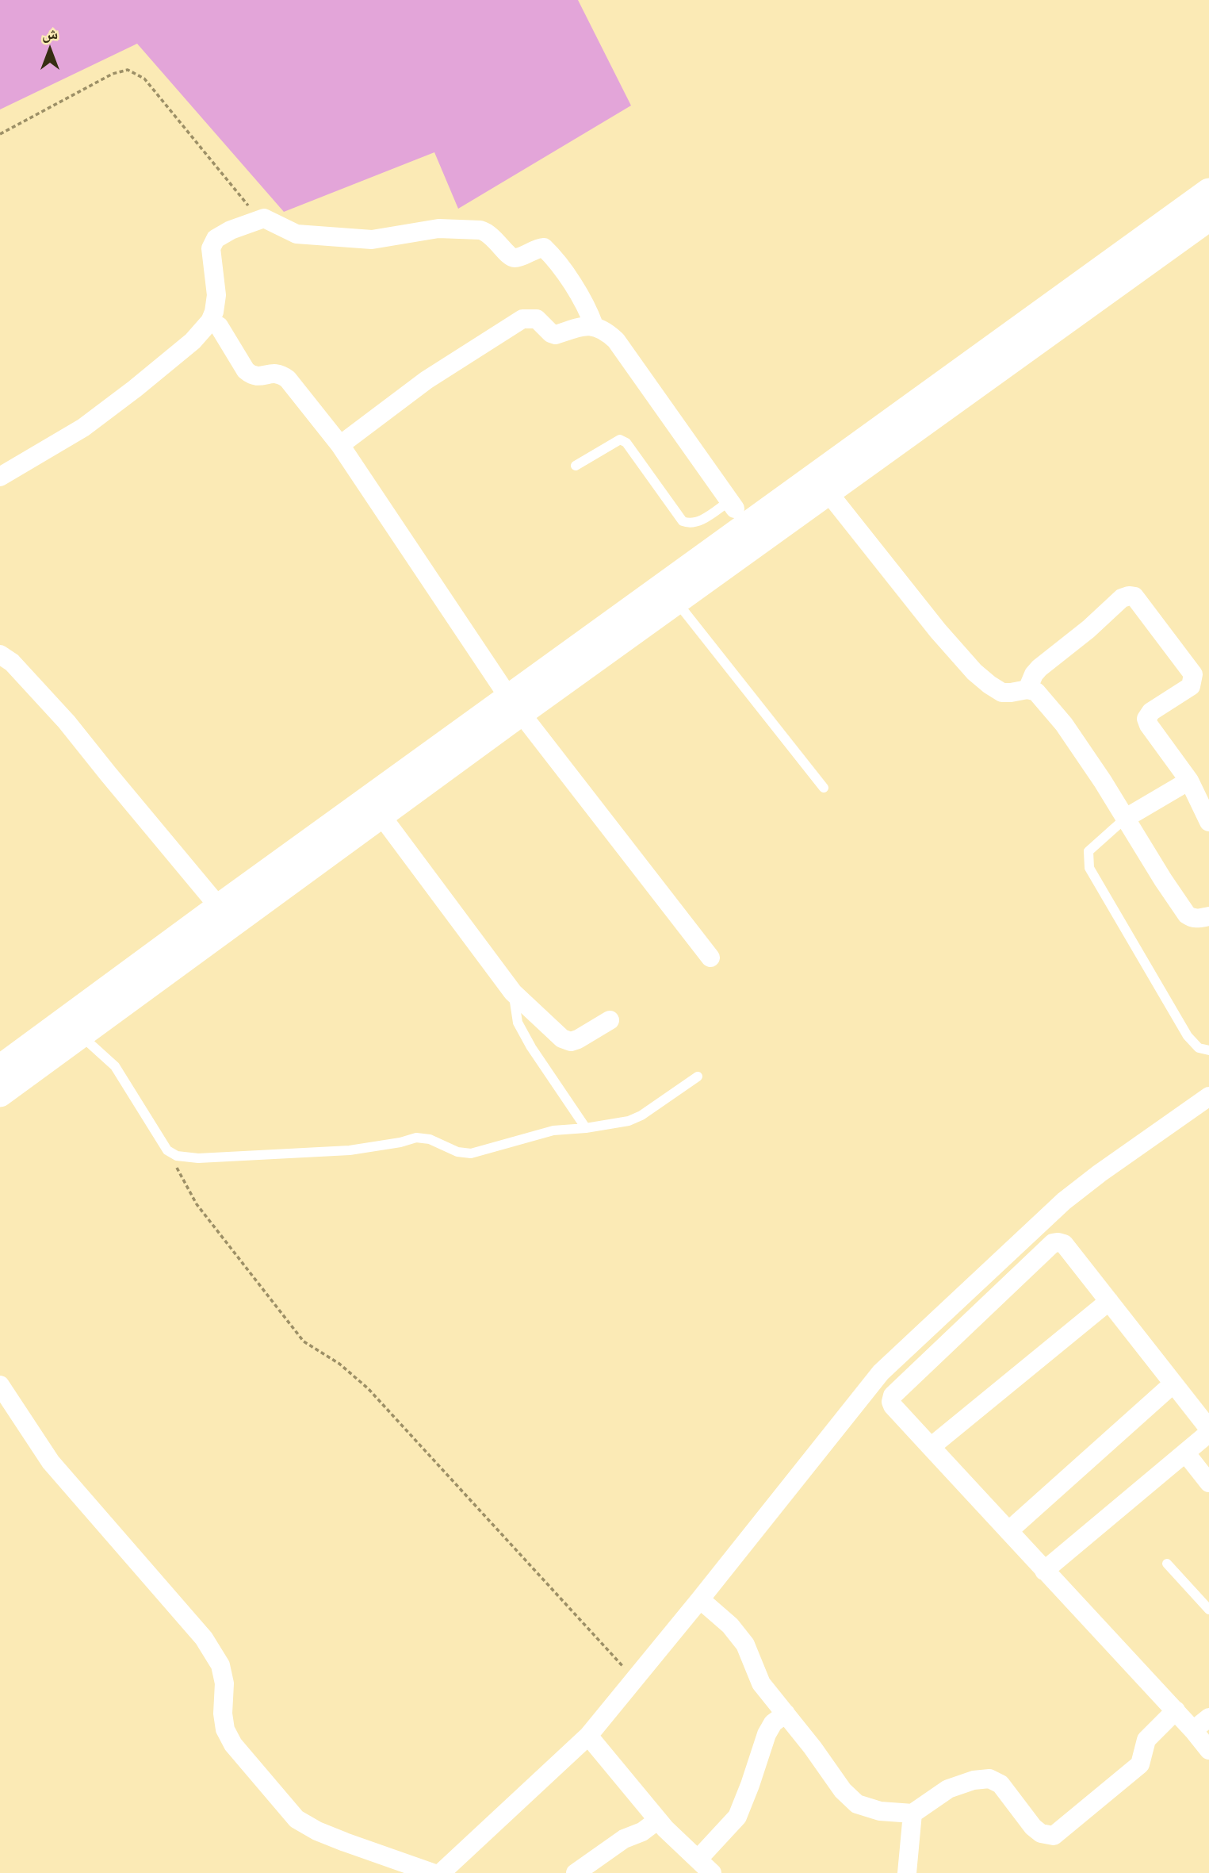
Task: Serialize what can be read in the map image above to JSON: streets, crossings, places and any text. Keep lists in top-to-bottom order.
{
  "north": "top"
}
